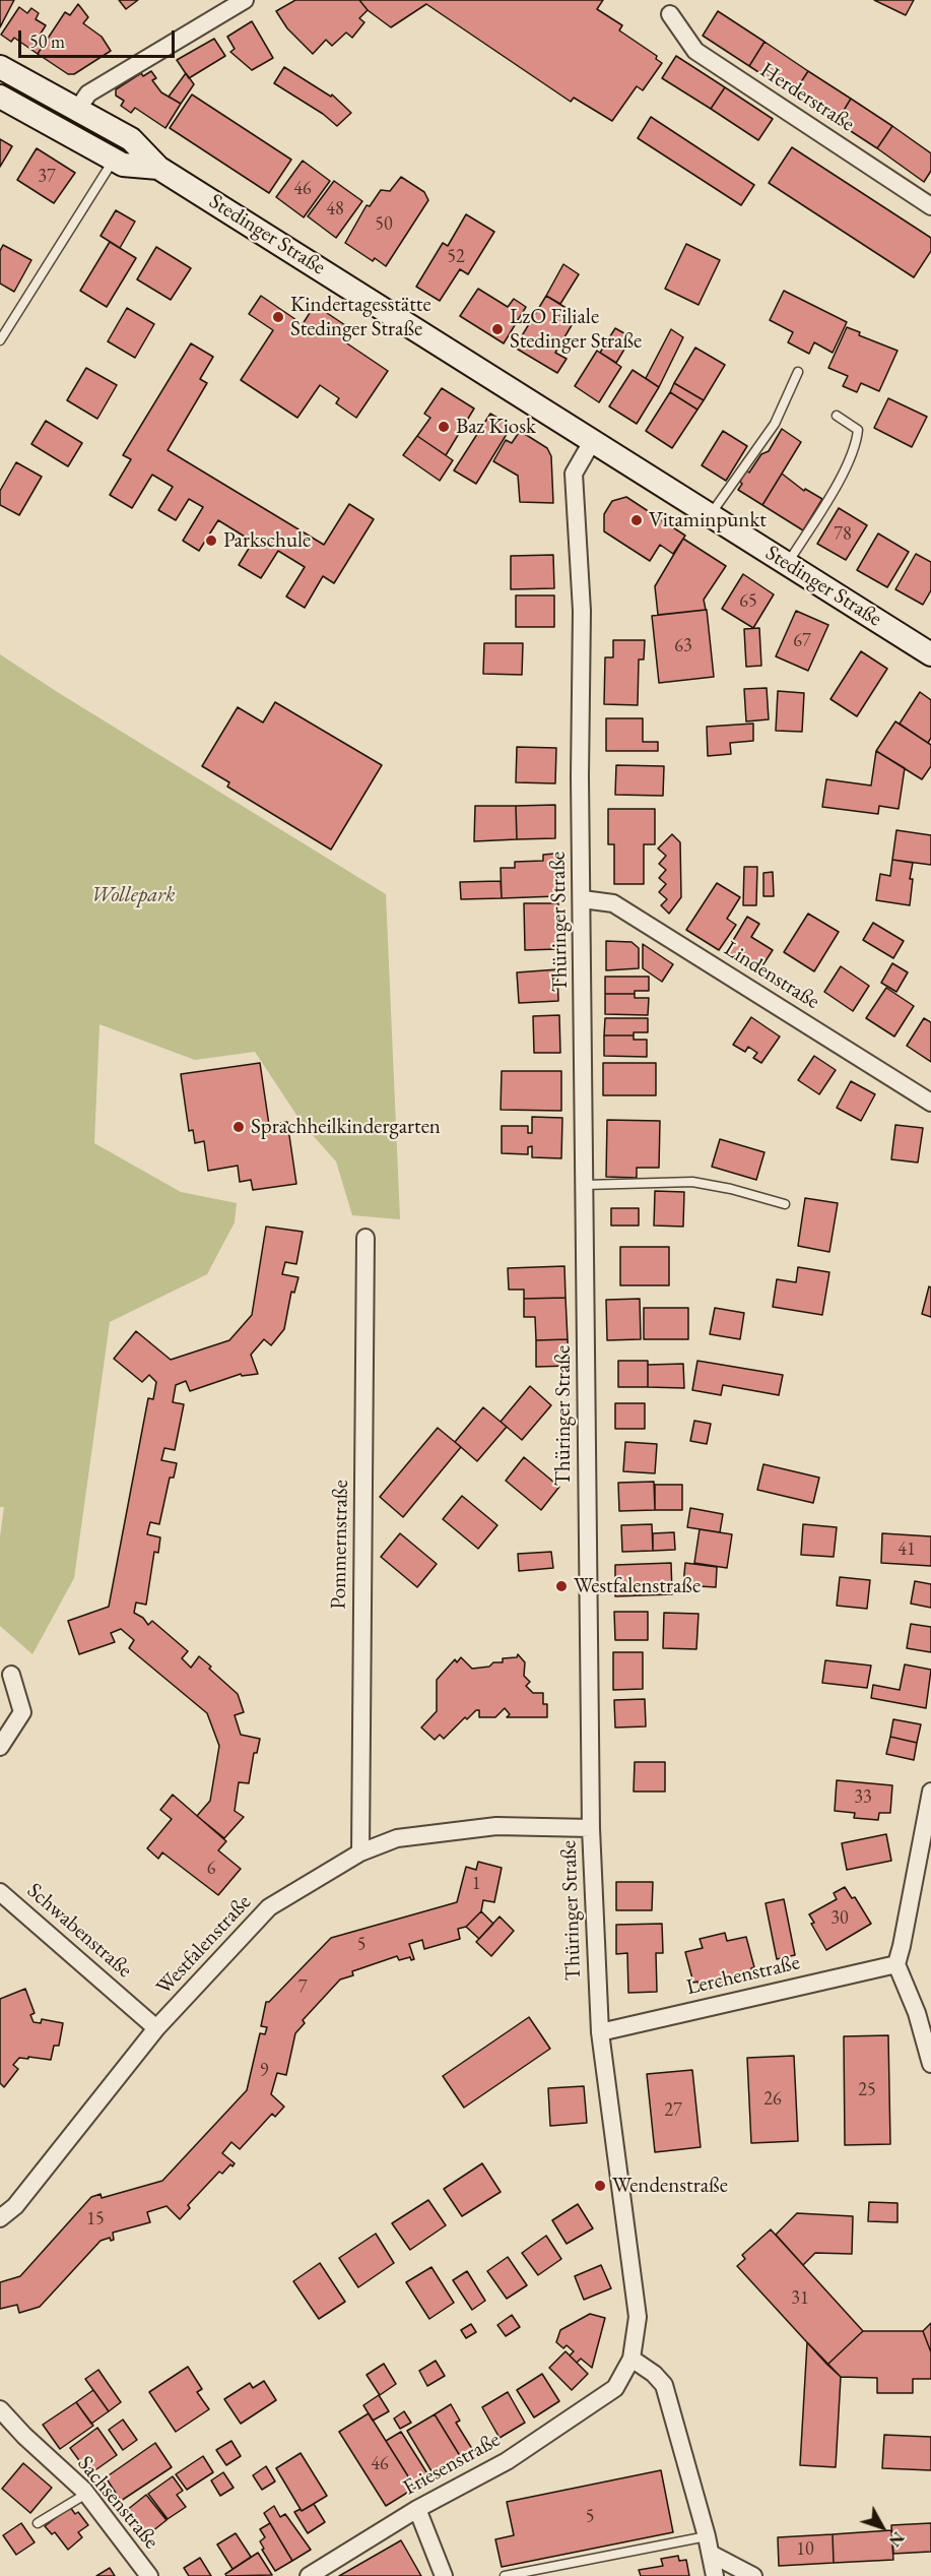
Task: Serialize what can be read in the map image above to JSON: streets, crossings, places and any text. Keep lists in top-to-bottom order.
{
  "streets": {
    "main road": ["Stedinger Straße"],
    "street": [
      "Herderstraße",
      "Thüringer Straße",
      "Lindenstraße",
      "Pommernstraße",
      "Schwabenstraße",
      "Westfalenstraße",
      "Lerchenstraße",
      "Friesenstraße",
      "Sachsenstraße"
    ]
  },
  "crossings": [
    ["Stedinger Straße", "Thüringer Straße"],
    ["Thüringer Straße", "Lindenstraße"],
    ["Thüringer Straße", "Westfalenstraße"],
    ["Thüringer Straße", "Lerchenstraße"],
    ["Thüringer Straße", "Friesenstraße"],
    ["Pommernstraße", "Westfalenstraße"],
    ["Schwabenstraße", "Westfalenstraße"]
  ],
  "parks": ["Wollepark"],
  "places": [
    "Kindertagesstätte Stedinger Straße",
    "LzO Filiale Stedinger Straße",
    "Baz Kiosk",
    "Vitaminpunkt",
    "Parkschule",
    "Sprachheilkindergarten",
    "Westfalenstraße",
    "Wendenstraße"
  ],
  "house_numbers": [
    "37",
    "46",
    "48",
    "50",
    "52",
    "78",
    "65",
    "67",
    "63",
    "41",
    "33",
    "6",
    "1",
    "30",
    "5",
    "7",
    "9",
    "25",
    "26",
    "27",
    "15",
    "31",
    "46",
    "5",
    "10"
  ],
  "scale_bar": "50 m",
  "north": "bottom right"
}
